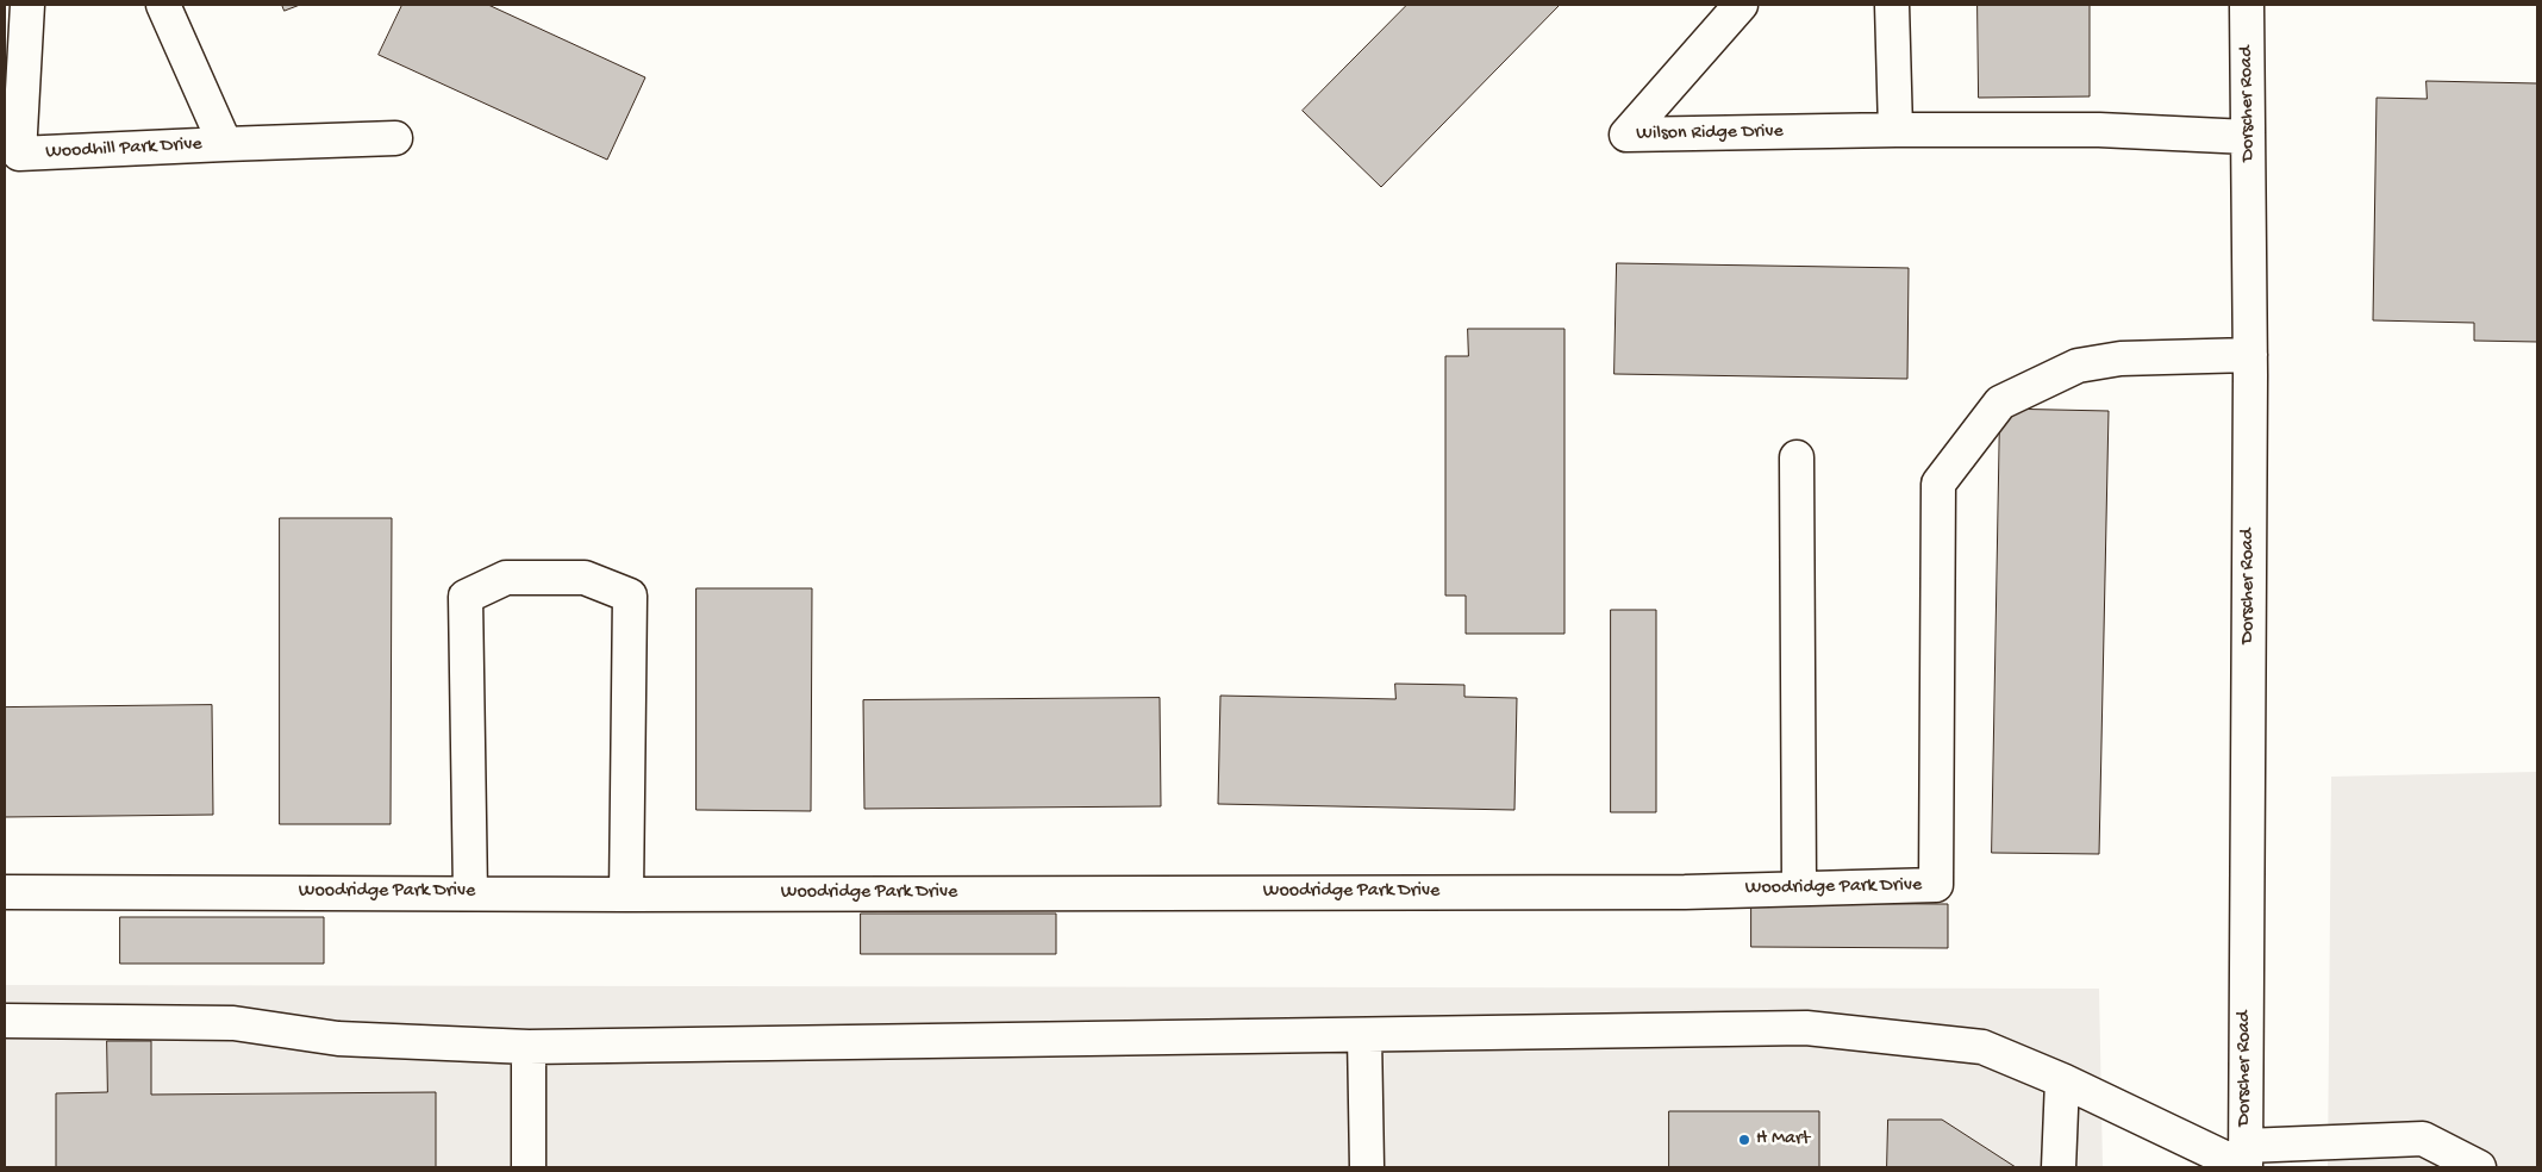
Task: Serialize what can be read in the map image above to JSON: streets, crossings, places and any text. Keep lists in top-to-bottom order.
{
  "streets": {
    "street": [
      "Dorscher Road",
      "Wilson Ridge Drive",
      "Woodhill Park Drive",
      "Woodridge Park Drive"
    ]
  },
  "crossings": [
    ["Dorscher Road", "Wilson Ridge Drive"],
    ["Dorscher Road", "Woodridge Park Drive"]
  ],
  "places": ["H Mart"]
}
